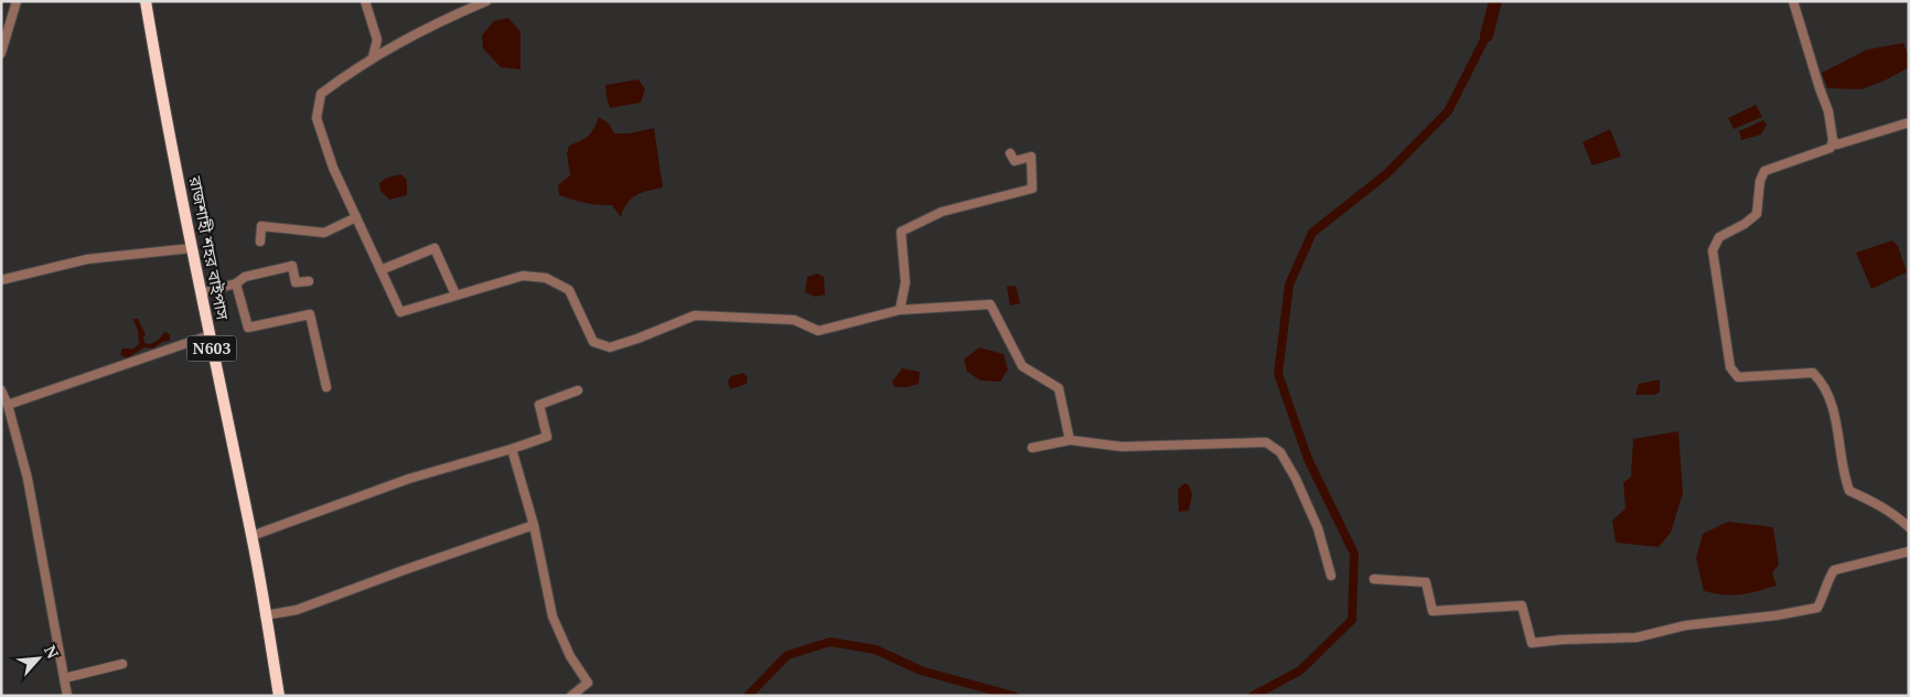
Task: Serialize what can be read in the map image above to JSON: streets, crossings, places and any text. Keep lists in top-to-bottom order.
{
  "streets": {
    "highway": ["রাজশাহী শহর বাইপাস", "N603"]
  },
  "north": "top right"
}
